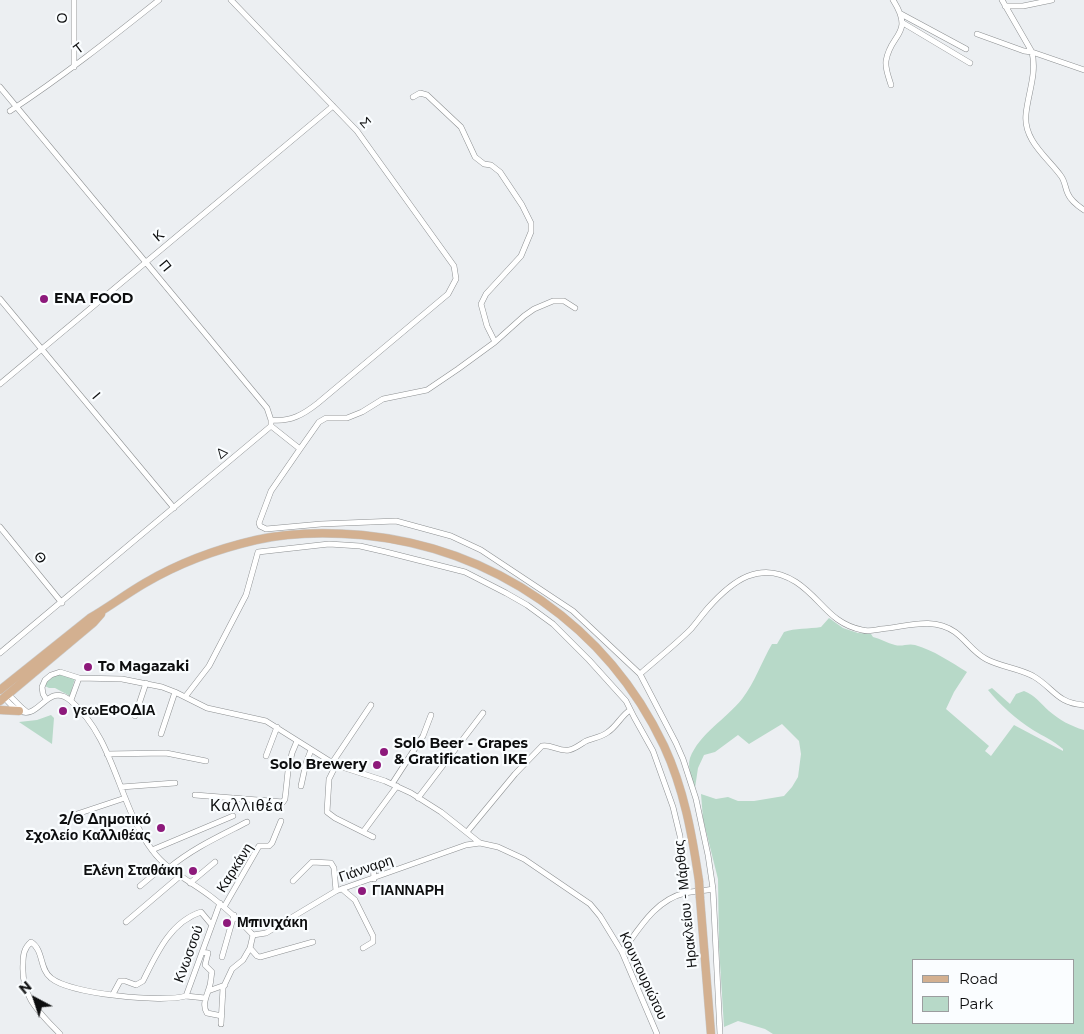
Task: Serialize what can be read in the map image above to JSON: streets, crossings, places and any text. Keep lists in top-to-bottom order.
{
  "streets": {
    "main road": ["Ηρακλείου - Μάρθας"],
    "street": [
      "Ο",
      "Τ",
      "Σ",
      "Κ",
      "Π",
      "Ι",
      "Δ",
      "Θ",
      "Καρκάνη",
      "Γιάνναρη",
      "Κνωσσού",
      "Κουντουριώτου"
    ]
  },
  "crossings": [
    ["Ο", "Τ"],
    ["Τ", "Π"],
    ["Σ", "Κ"],
    ["Σ", "Π"],
    ["Σ", "Δ"],
    ["Κ", "Π"],
    ["Κ", "Ι"],
    ["Π", "Δ"],
    ["Ι", "Δ"],
    ["Δ", "Θ"],
    ["Καρκάνη", "Κνωσσού"],
    ["Γιάνναρη", "Κουντουριώτου"]
  ],
  "districts": ["Καλλιθέα"],
  "places": [
    "ENA FOOD",
    "To Magazaki",
    "γεωΕΦΟΔΙΑ",
    "Solo Beer - Grapes & Gratification IKE",
    "Solo Brewery",
    "2/Θ Δημοτικό Σχολείο Καλλιθέας",
    "Ελένη Σταθάκη",
    "ΓΙΑΝΝΑΡΗ",
    "Μπινιχάκη"
  ],
  "legend": ["Road", "Park"],
  "north": "top left"
}
